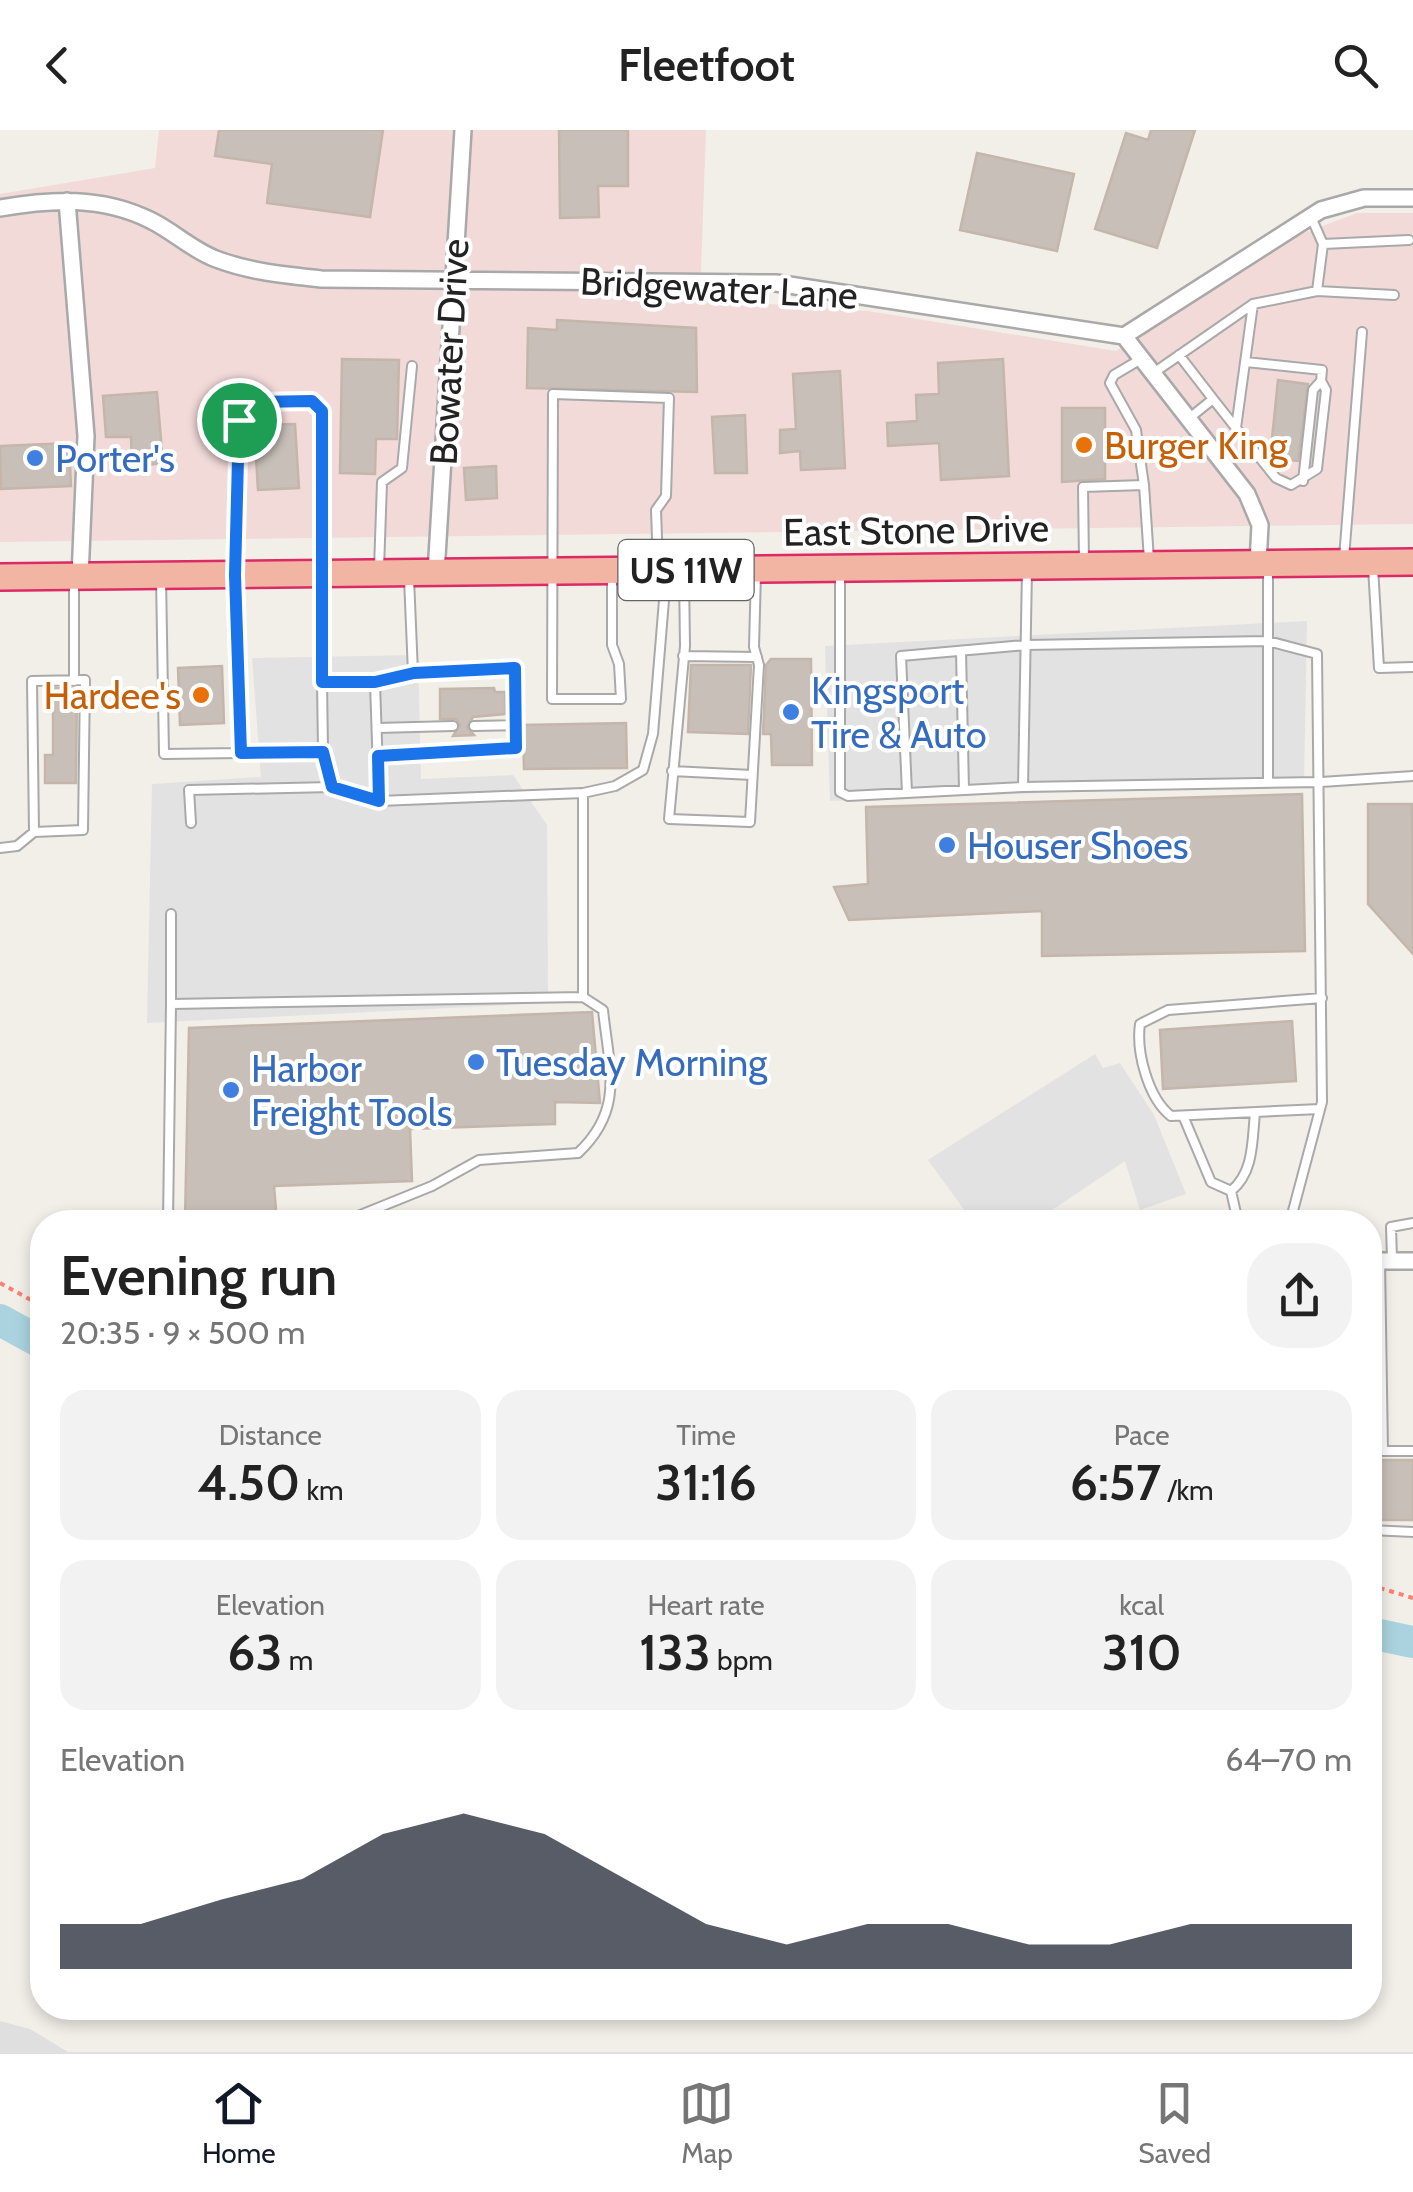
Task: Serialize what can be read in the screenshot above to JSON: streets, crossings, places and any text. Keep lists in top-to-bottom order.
{
  "streets": {
    "highway": ["East Stone Drive", "US 11W"],
    "street": ["Bridgewater Lane", "Bowater Drive"]
  },
  "crossings": [
    ["Bridgewater Lane", "Bowater Drive"],
    ["Bowater Drive", "East Stone Drive"]
  ],
  "places": [
    "Burger King",
    "Porter's",
    "Hardee's",
    "Kingsport Tire & Auto",
    "Houser Shoes",
    "Tuesday Morning",
    "Harbor Freight Tools"
  ],
  "page": {
    "header": "Fleetfoot",
    "heading": ["Evening run", "20:35 · 9 × 500 m"],
    "stats": [
      ["Distance", "4.50 km"],
      ["Time", "31:16"],
      ["Pace", "6:57 /km"],
      ["Elevation", "63 m"],
      ["Heart rate", "133 bpm"],
      ["kcal", "310"]
    ],
    "chart": ["Elevation", "64–70 m"],
    "tabs": ["Home", "Map", "Saved"]
  }
}
